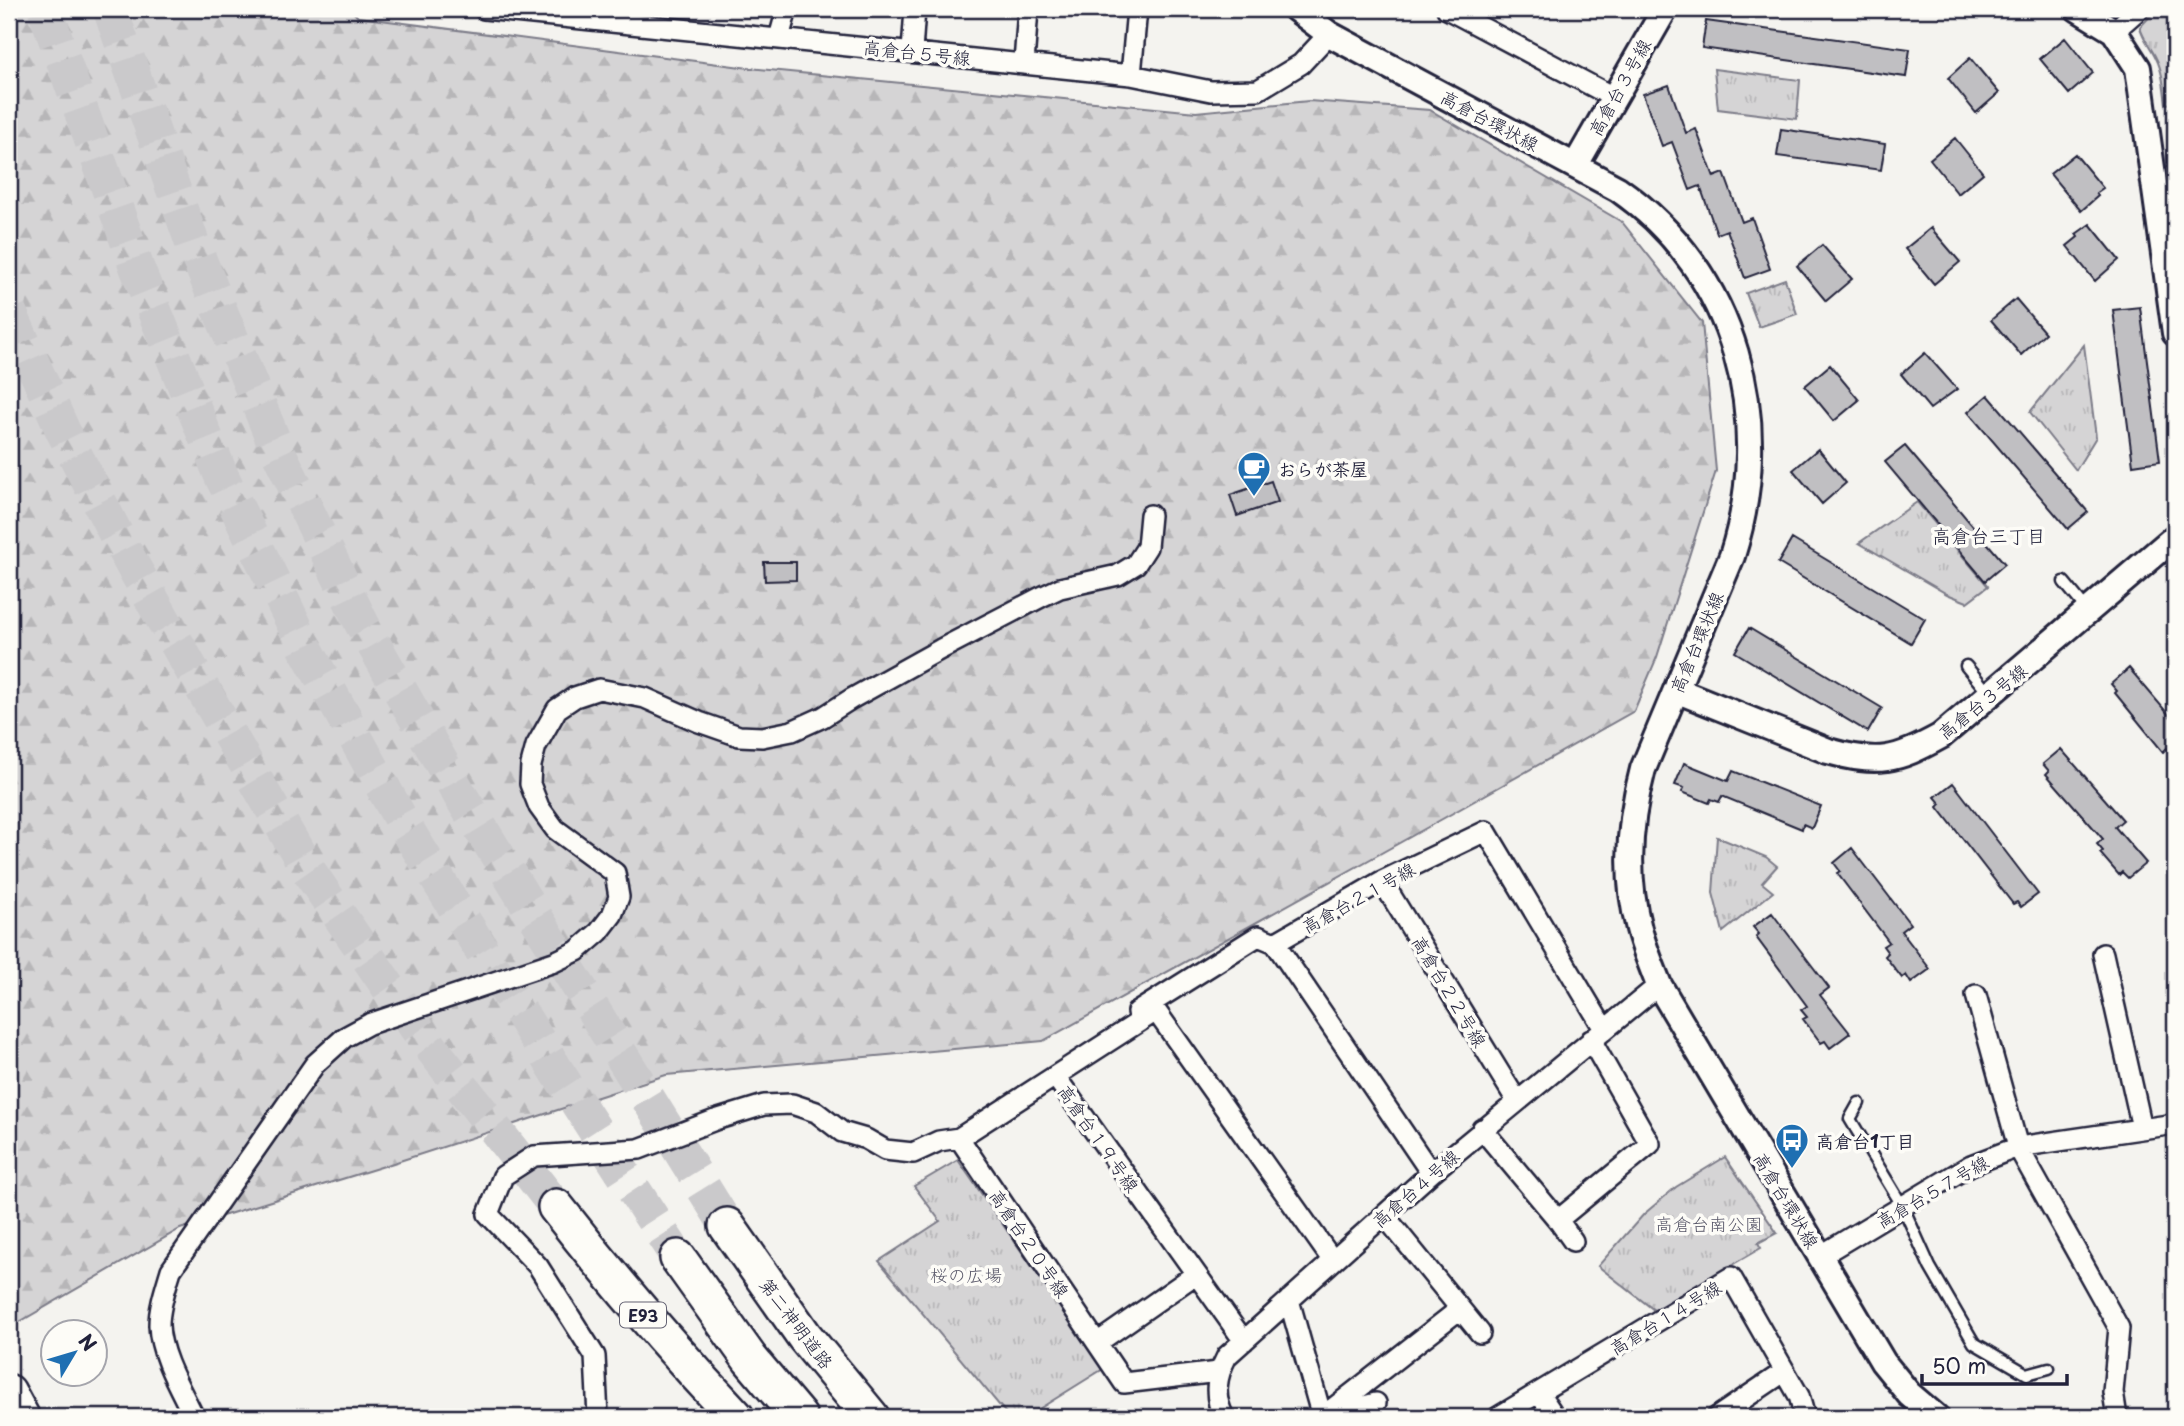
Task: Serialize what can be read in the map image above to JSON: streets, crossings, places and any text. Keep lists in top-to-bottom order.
{
  "streets": {
    "highway": ["E93", "第二神明道路"],
    "street": [
      "高倉台５号線",
      "高倉台３号線",
      "高倉台環状線",
      "高倉台２１号線",
      "高倉台２２号線",
      "高倉台１９号線",
      "高倉台４号線",
      "高倉台５７号線",
      "高倉台２０号線",
      "高倉台１４号線"
    ]
  },
  "crossings": [
    ["高倉台５号線", "高倉台環状線"],
    ["高倉台３号線", "高倉台環状線"],
    ["高倉台環状線", "高倉台４号線"],
    ["高倉台環状線", "高倉台５７号線"],
    ["高倉台２１号線", "高倉台２２号線"],
    ["高倉台２１号線", "高倉台４号線"],
    ["高倉台２２号線", "高倉台４号線"],
    ["高倉台１９号線", "高倉台４号線"],
    ["高倉台４号線", "高倉台２０号線"]
  ],
  "districts": ["高倉台三丁目"],
  "parks": ["高倉台南公園", "桜の広場"],
  "places": {
    "cafe": ["おらが茶屋"],
    "bus stop": ["高倉台1丁目"]
  },
  "scale_bar": "50 m",
  "north": "top right"
}
